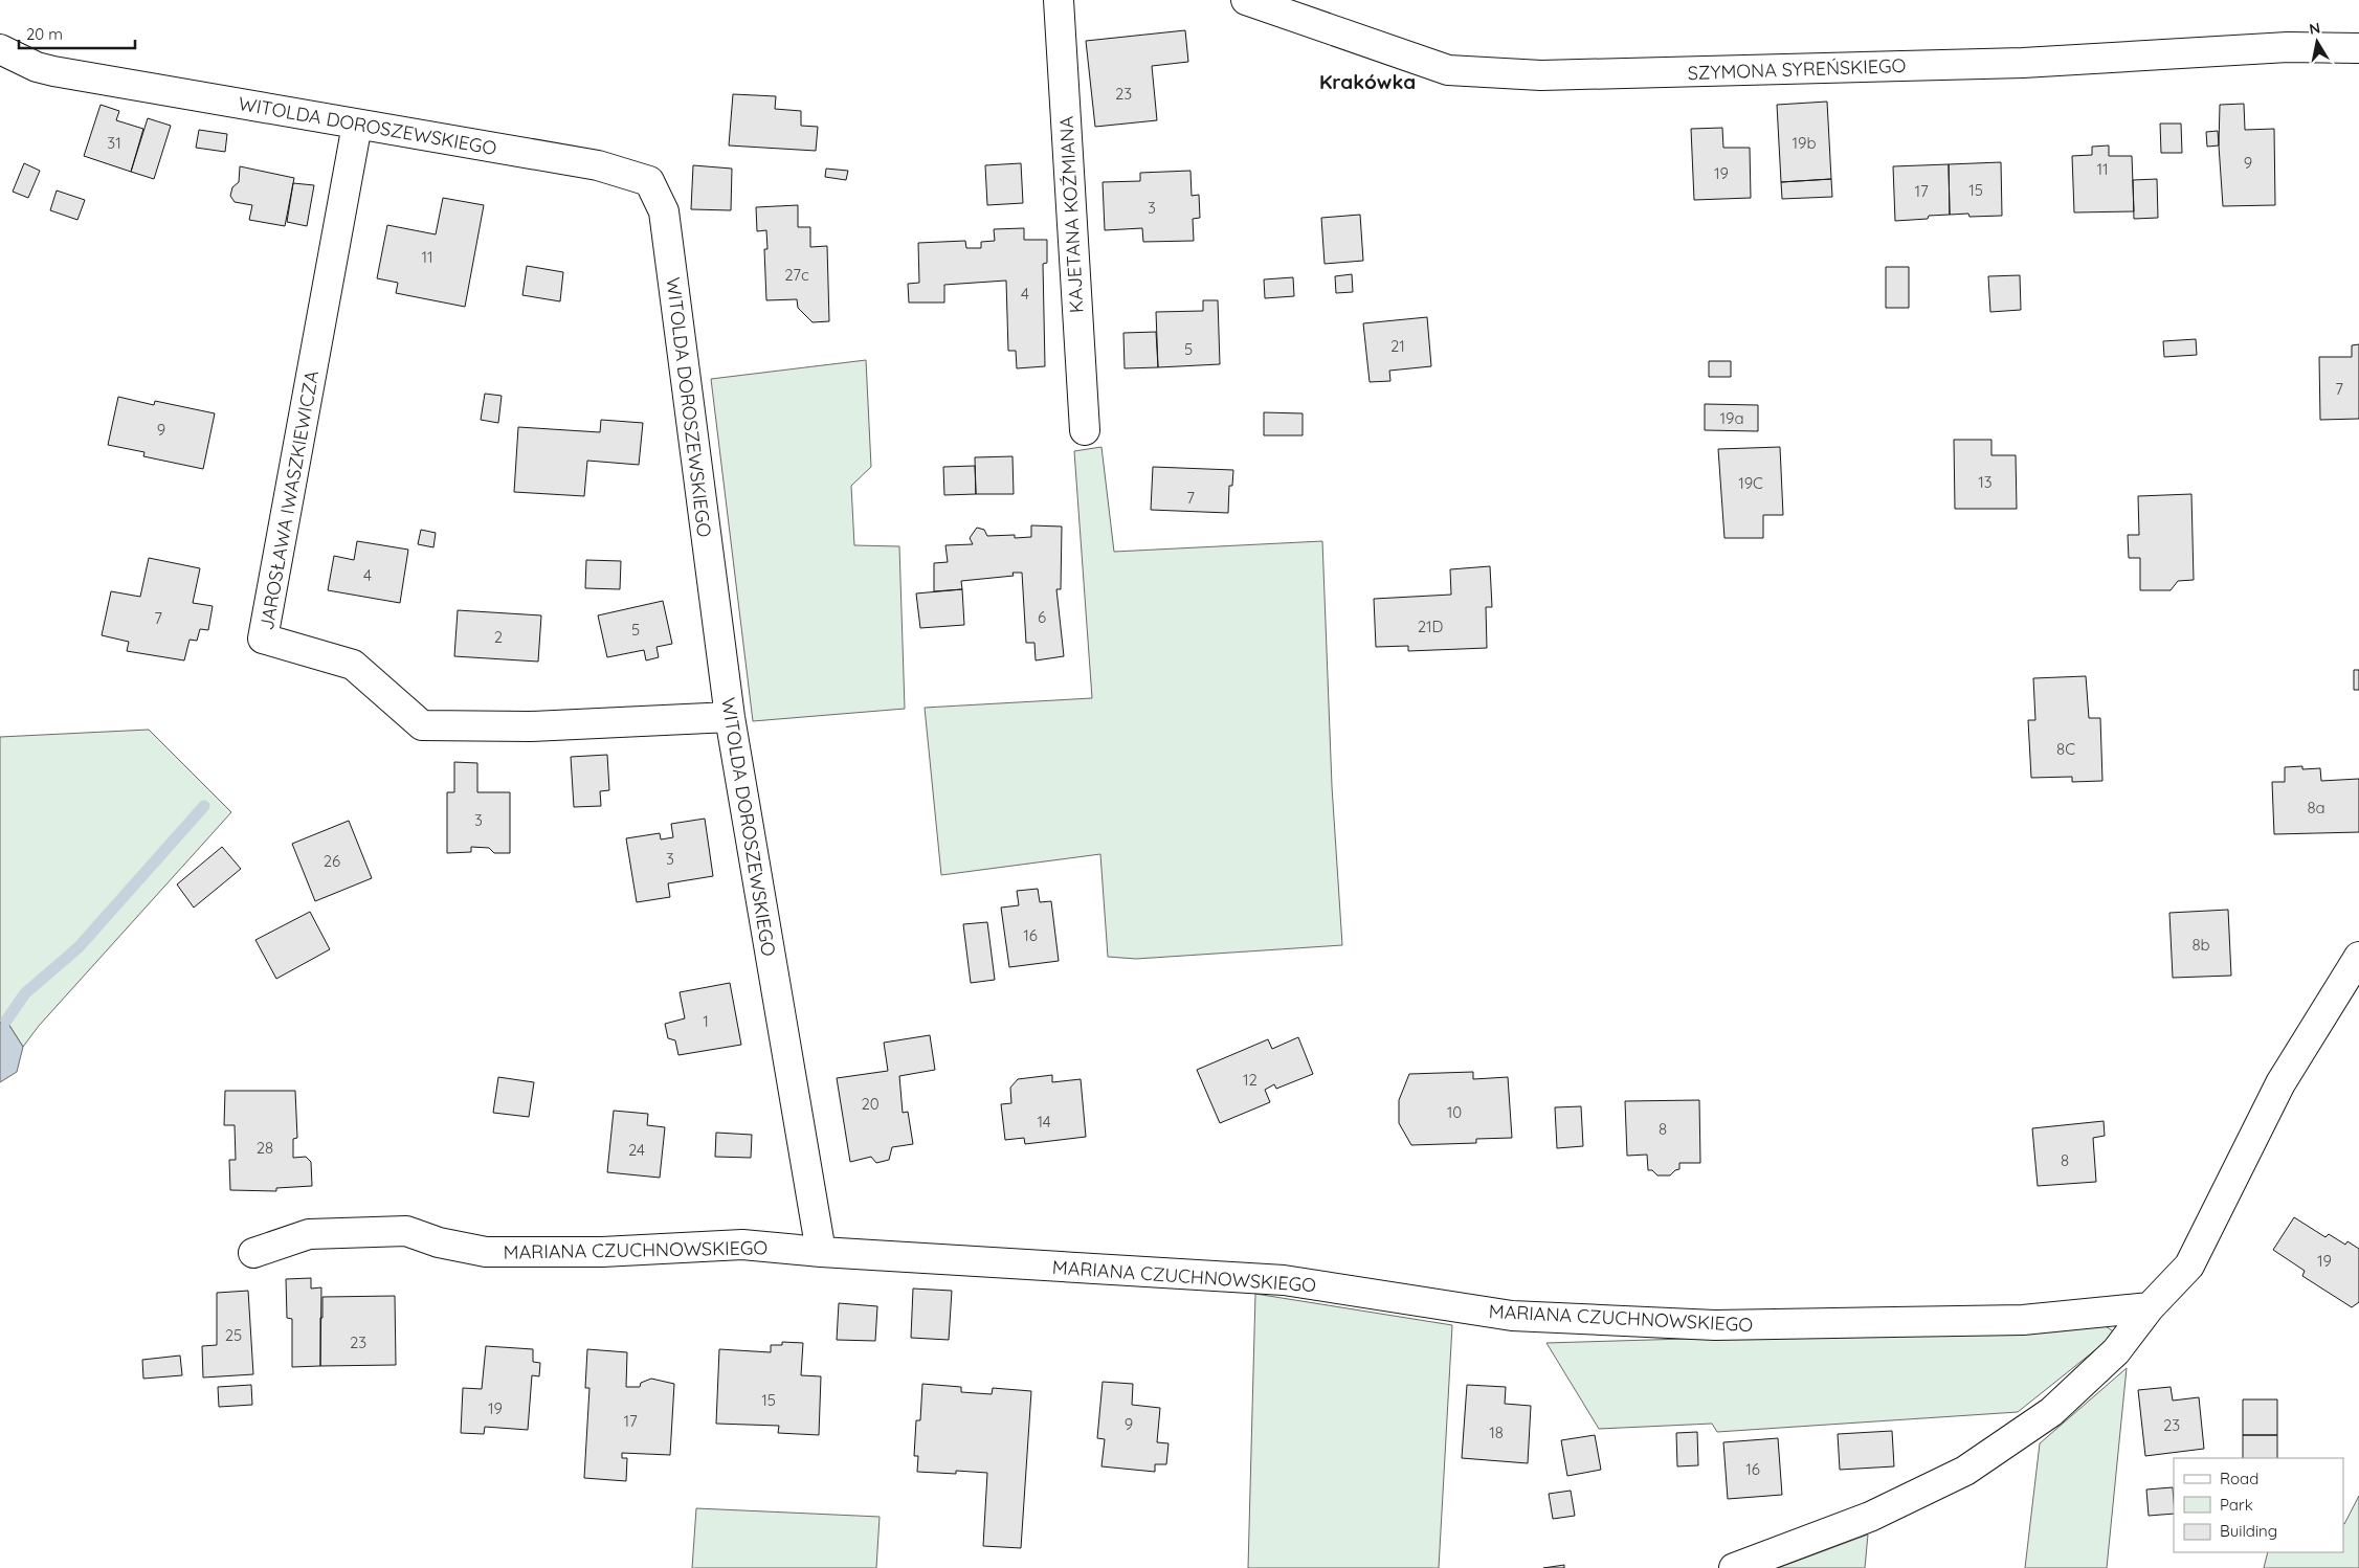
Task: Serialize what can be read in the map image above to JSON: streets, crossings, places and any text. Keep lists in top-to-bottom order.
{
  "streets": {
    "street": [
      "SZYMONA SYREŃSKIEGO",
      "WITOLDA DOROSZEWSKIEGO",
      "KAJETANA KOŹMIANA",
      "JAROSŁAWA IWASZKIEWICZA",
      "MARIANA CZUCHNOWSKIEGO"
    ]
  },
  "crossings": [
    ["WITOLDA DOROSZEWSKIEGO", "JAROSŁAWA IWASZKIEWICZA"],
    ["WITOLDA DOROSZEWSKIEGO", "MARIANA CZUCHNOWSKIEGO"]
  ],
  "districts": ["Krakówka"],
  "house_numbers": [
    "23",
    "31",
    "19b",
    "9",
    "11",
    "19",
    "15",
    "17",
    "3",
    "11",
    "27c",
    "4",
    "21",
    "5",
    "7",
    "19a",
    "9",
    "13",
    "19C",
    "7",
    "4",
    "6",
    "7",
    "21D",
    "5",
    "2",
    "8C",
    "8a",
    "3",
    "3",
    "26",
    "16",
    "8b",
    "1",
    "12",
    "20",
    "10",
    "14",
    "8",
    "28",
    "24",
    "8",
    "19",
    "25",
    "23",
    "15",
    "19",
    "17",
    "9",
    "23",
    "18",
    "16"
  ],
  "legend": ["Road", "Park", "Building"],
  "scale_bar": "20 m",
  "north": "top"
}
